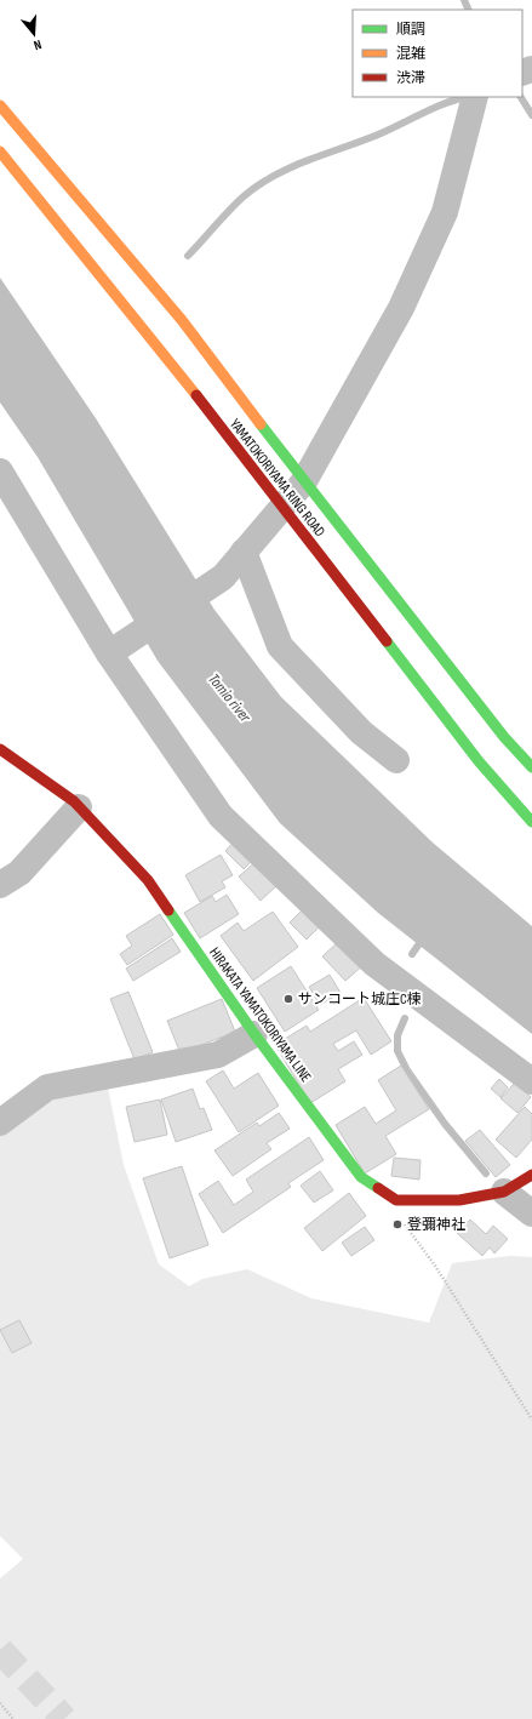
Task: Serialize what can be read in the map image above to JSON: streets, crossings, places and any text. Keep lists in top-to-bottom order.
{
  "streets": {
    "main road": ["YAMATOKORIYAMA RING ROAD", "HIRAKATA YAMATOKORIYAMA LINE"]
  },
  "water": ["Tomio river"],
  "places": ["サンコート城庄C棟", "登彌神社"],
  "legend": ["順調", "混雑", "渋滞"],
  "north": "bottom"
}
